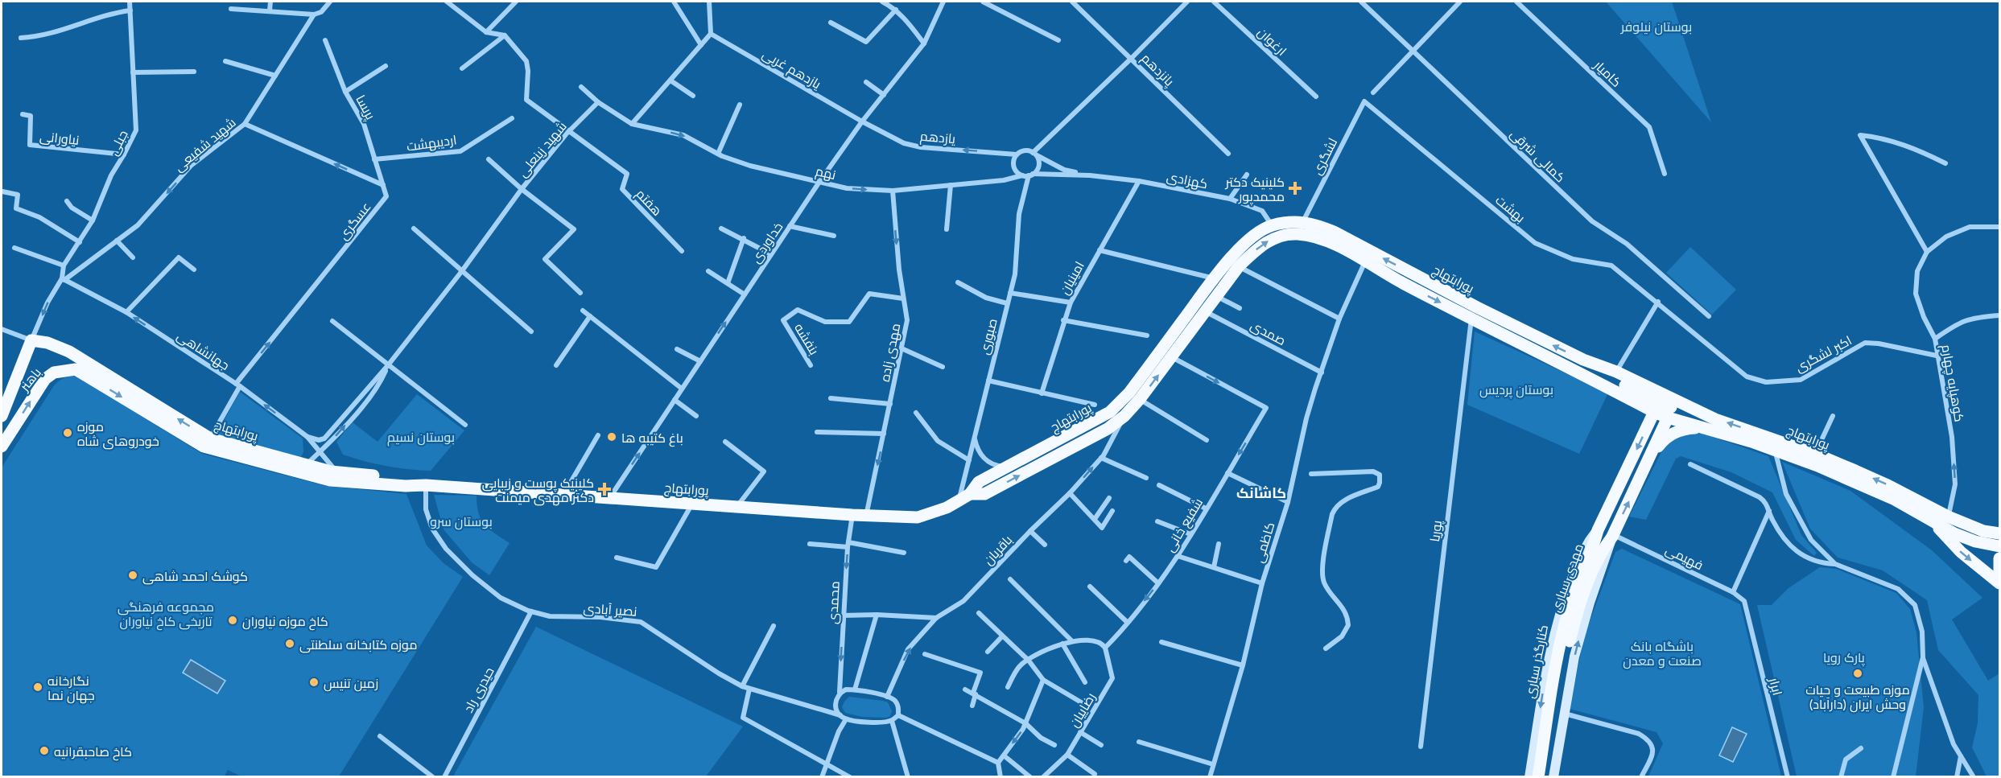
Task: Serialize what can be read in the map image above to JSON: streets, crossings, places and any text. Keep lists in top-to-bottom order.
{
  "streets": {
    "main road": [
      "پورابتهاج",
      "باهنر",
      "مهدی سباری",
      "کنارگذر سباری"
    ],
    "street": [
      "ارغوان",
      "یازدهم غربی",
      "پانزدهم",
      "کامیار",
      "پریسا",
      "یازدهم",
      "نیاورانی",
      "جبلی",
      "اردیبهشت",
      "شهید شفیعی",
      "شهید زینعلی",
      "کمالی شرقی",
      "لشگری",
      "نهم",
      "کهزادی",
      "هفتم",
      "بهشت",
      "عسگری",
      "خداوردی",
      "امینیان",
      "صمدی",
      "صبوری",
      "بنفشه",
      "جهانشاهی",
      "مهدی زاده",
      "اکبر لشگری",
      "کوهپایه چهارم",
      "شفیع خانی",
      "پوریا",
      "کاظمی",
      "باقریان",
      "فهیمی",
      "محمدی",
      "نصیر آبادی",
      "ابرار",
      "حیدری راد",
      "رضاییان"
    ]
  },
  "crossings": [
    ["یازدهم غربی", "یازدهم"],
    ["یازدهم غربی", "خداوردی"],
    ["پریسا", "اردیبهشت"],
    ["پریسا", "عسگری"],
    ["یازدهم", "نهم"],
    ["یازدهم", "کهزادی"],
    ["یازدهم", "خداوردی"],
    ["یازدهم", "صبوری"],
    ["نیاورانی", "جبلی"],
    ["جبلی", "شهید شفیعی"],
    ["جبلی", "جهانشاهی"],
    ["شهید شفیعی", "جهانشاهی"],
    ["شهید زینعلی", "هفتم"],
    ["شهید زینعلی", "پورابتهاج"],
    ["شهید زینعلی", "جهانشاهی"],
    ["لشگری", "بهشت"],
    ["لشگری", "پورابتهاج"],
    ["نهم", "کهزادی"],
    ["نهم", "خداوردی"],
    ["نهم", "صبوری"],
    ["نهم", "مهدی زاده"],
    ["کهزادی", "امینیان"],
    ["کهزادی", "پورابتهاج"],
    ["کهزادی", "صبوری"],
    ["بهشت", "اکبر لشگری"],
    ["عسگری", "پورابتهاج"],
    ["عسگری", "جهانشاهی"],
    ["خداوردی", "پورابتهاج"],
    ["پورابتهاج", "صمدی"],
    ["پورابتهاج", "صبوری"],
    ["پورابتهاج", "جهانشاهی"],
    ["پورابتهاج", "مهدی زاده"],
    ["پورابتهاج", "باهنر"],
    ["پورابتهاج", "کوهپایه چهارم"],
    ["پورابتهاج", "شفیع خانی"],
    ["پورابتهاج", "پوریا"],
    ["پورابتهاج", "کاظمی"],
    ["پورابتهاج", "باقریان"],
    ["پورابتهاج", "مهدی سباری"],
    ["پورابتهاج", "محمدی"],
    ["پورابتهاج", "نصیر آبادی"],
    ["صمدی", "کاظمی"],
    ["بنفشه", "مهدی زاده"],
    ["اکبر لشگری", "کوهپایه چهارم"],
    ["شفیع خانی", "رضاییان"],
    ["فهیمی", "ابرار"],
    ["مهدی سباری", "کنارگذر سباری"],
    ["محمدی", "نصیر آبادی"],
    ["نصیر آبادی", "حیدری راد"]
  ],
  "one_way": [
    "یازدهم",
    "شهید شفیعی",
    "نهم",
    "عسگری",
    "جهانشاهی",
    "مهدی زاده",
    "کوهپایه چهارم"
  ],
  "districts": ["کاشانک"],
  "parks": [
    "بوستان نیلوفر",
    "بوستان پردیس",
    "بوستان نسیم",
    "بوستان سرو",
    "مجموعه فرهنگی تاریخی کاخ نیاوران",
    "باشگاه بانک صنعت و معدن",
    "پارک رویا"
  ],
  "places": {
    "health": ["کلینیک دکتر محمدپور", "کلینیک پوست و زیبایی دکتر مهدی میمنت"],
    "other": [
      "موزه خودروهای شاه",
      "باغ کتیبه ها",
      "کوشک احمد شاهی",
      "کاخ موزه نیاوران",
      "موزه کتابخانه سلطنتی",
      "موزه طبیعت و حیات وحش ایران (دارآباد)",
      "زمین تنیس",
      "نگارخانه جهان نما",
      "کاخ صاحبقرانیه"
    ]
  }
}
